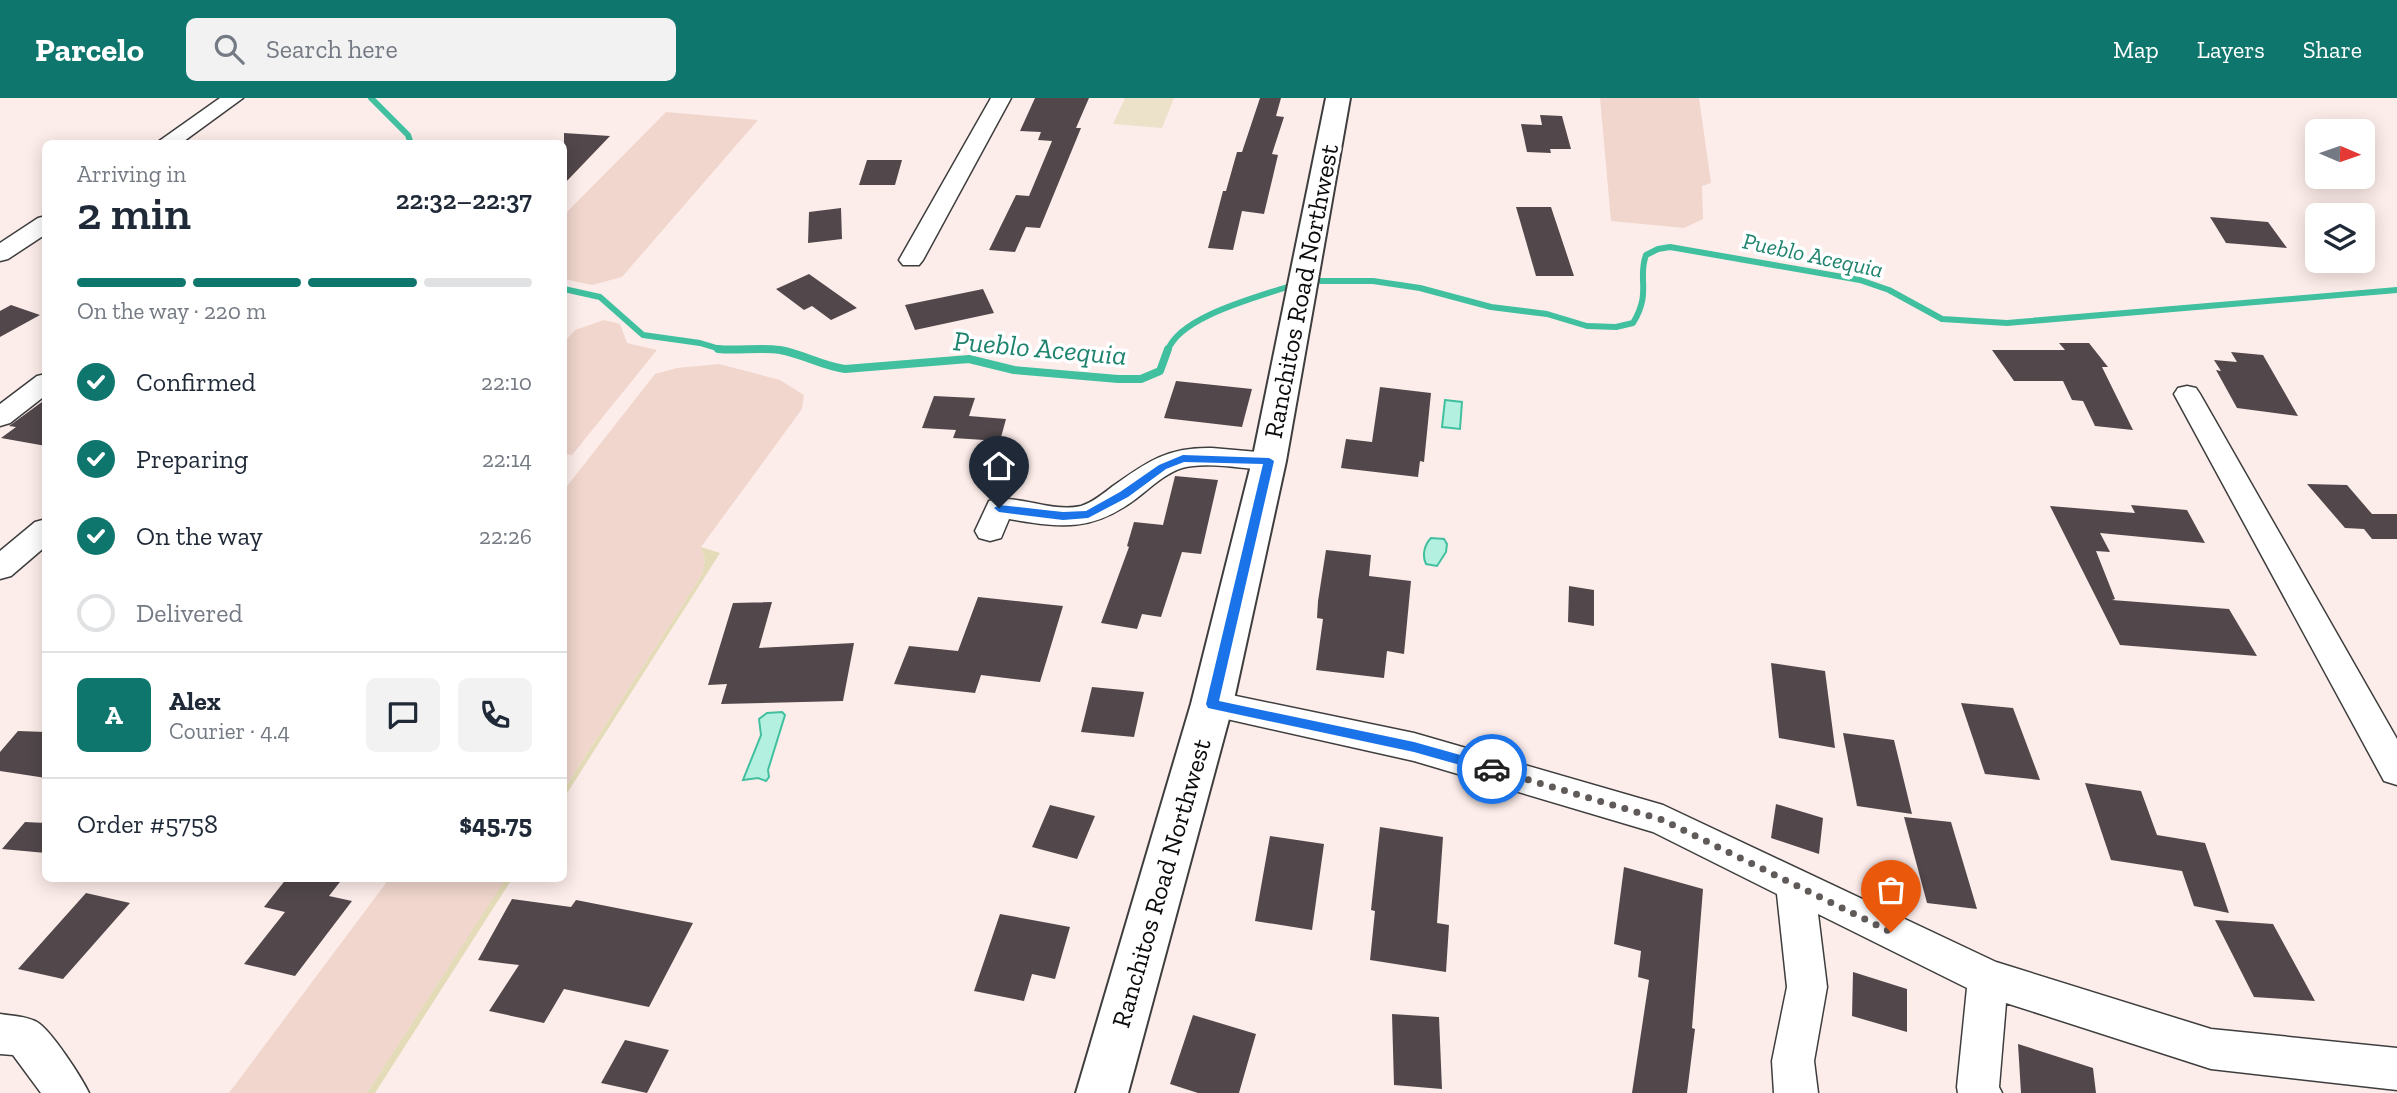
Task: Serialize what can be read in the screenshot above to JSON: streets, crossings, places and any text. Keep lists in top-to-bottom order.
{
  "streets": {
    "street": ["Ranchitos Road Northwest"]
  },
  "water": ["Pueblo Acequia"],
  "north": "right",
  "page": {
    "header": "Parcelo",
    "search": "Search here",
    "nav": ["Map", "Layers", "Share"],
    "heading": ["2 min", "Arriving in", "22:32–22:37"],
    "panel": [
      "Alex",
      "Courier · 4.4",
      "Order #5758",
      "$45.75"
    ],
    "bar": "On the way · 220 m",
    "list": [
      ["Confirmed", "22:10"],
      ["Preparing", "22:14"],
      ["On the way", "22:26"],
      "Delivered"
    ],
    "round": "A"
  }
}
